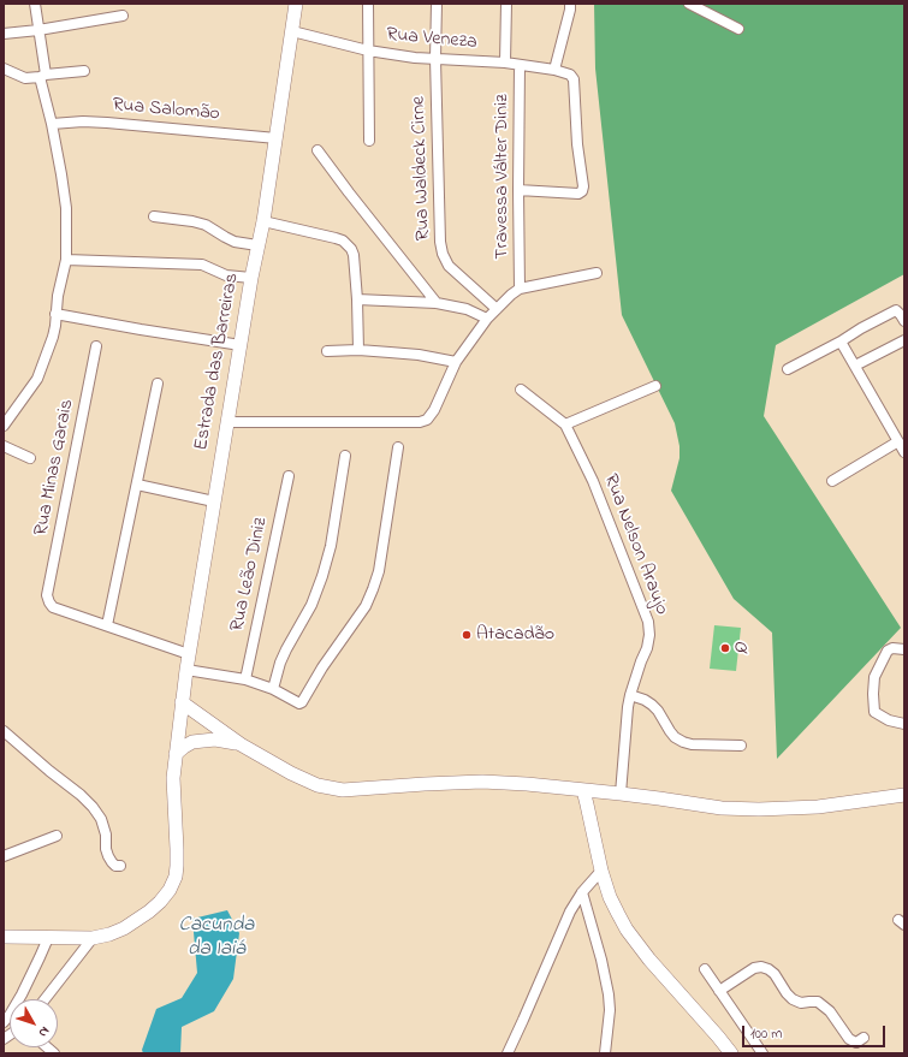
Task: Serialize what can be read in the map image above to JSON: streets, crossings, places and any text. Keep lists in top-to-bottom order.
{
  "streets": {
    "main road": ["Estrada das Barreiras"],
    "street": [
      "Rua Veneza",
      "Rua Salomão",
      "Rua Waldeck Cirne",
      "Travessa Válter Diniz",
      "Rua Minas Garais",
      "Rua Nelson Araujo",
      "Rua Leão Diniz"
    ]
  },
  "crossings": [
    ["Rua Veneza", "Rua Waldeck Cirne"],
    ["Rua Veneza", "Travessa Válter Diniz"],
    ["Rua Veneza", "Estrada das Barreiras"],
    ["Rua Salomão", "Estrada das Barreiras"]
  ],
  "water": ["Cacunda da Iaiá"],
  "places": ["Atacadão", "Q"],
  "scale_bar": "100 m",
  "north": "bottom right"
}
